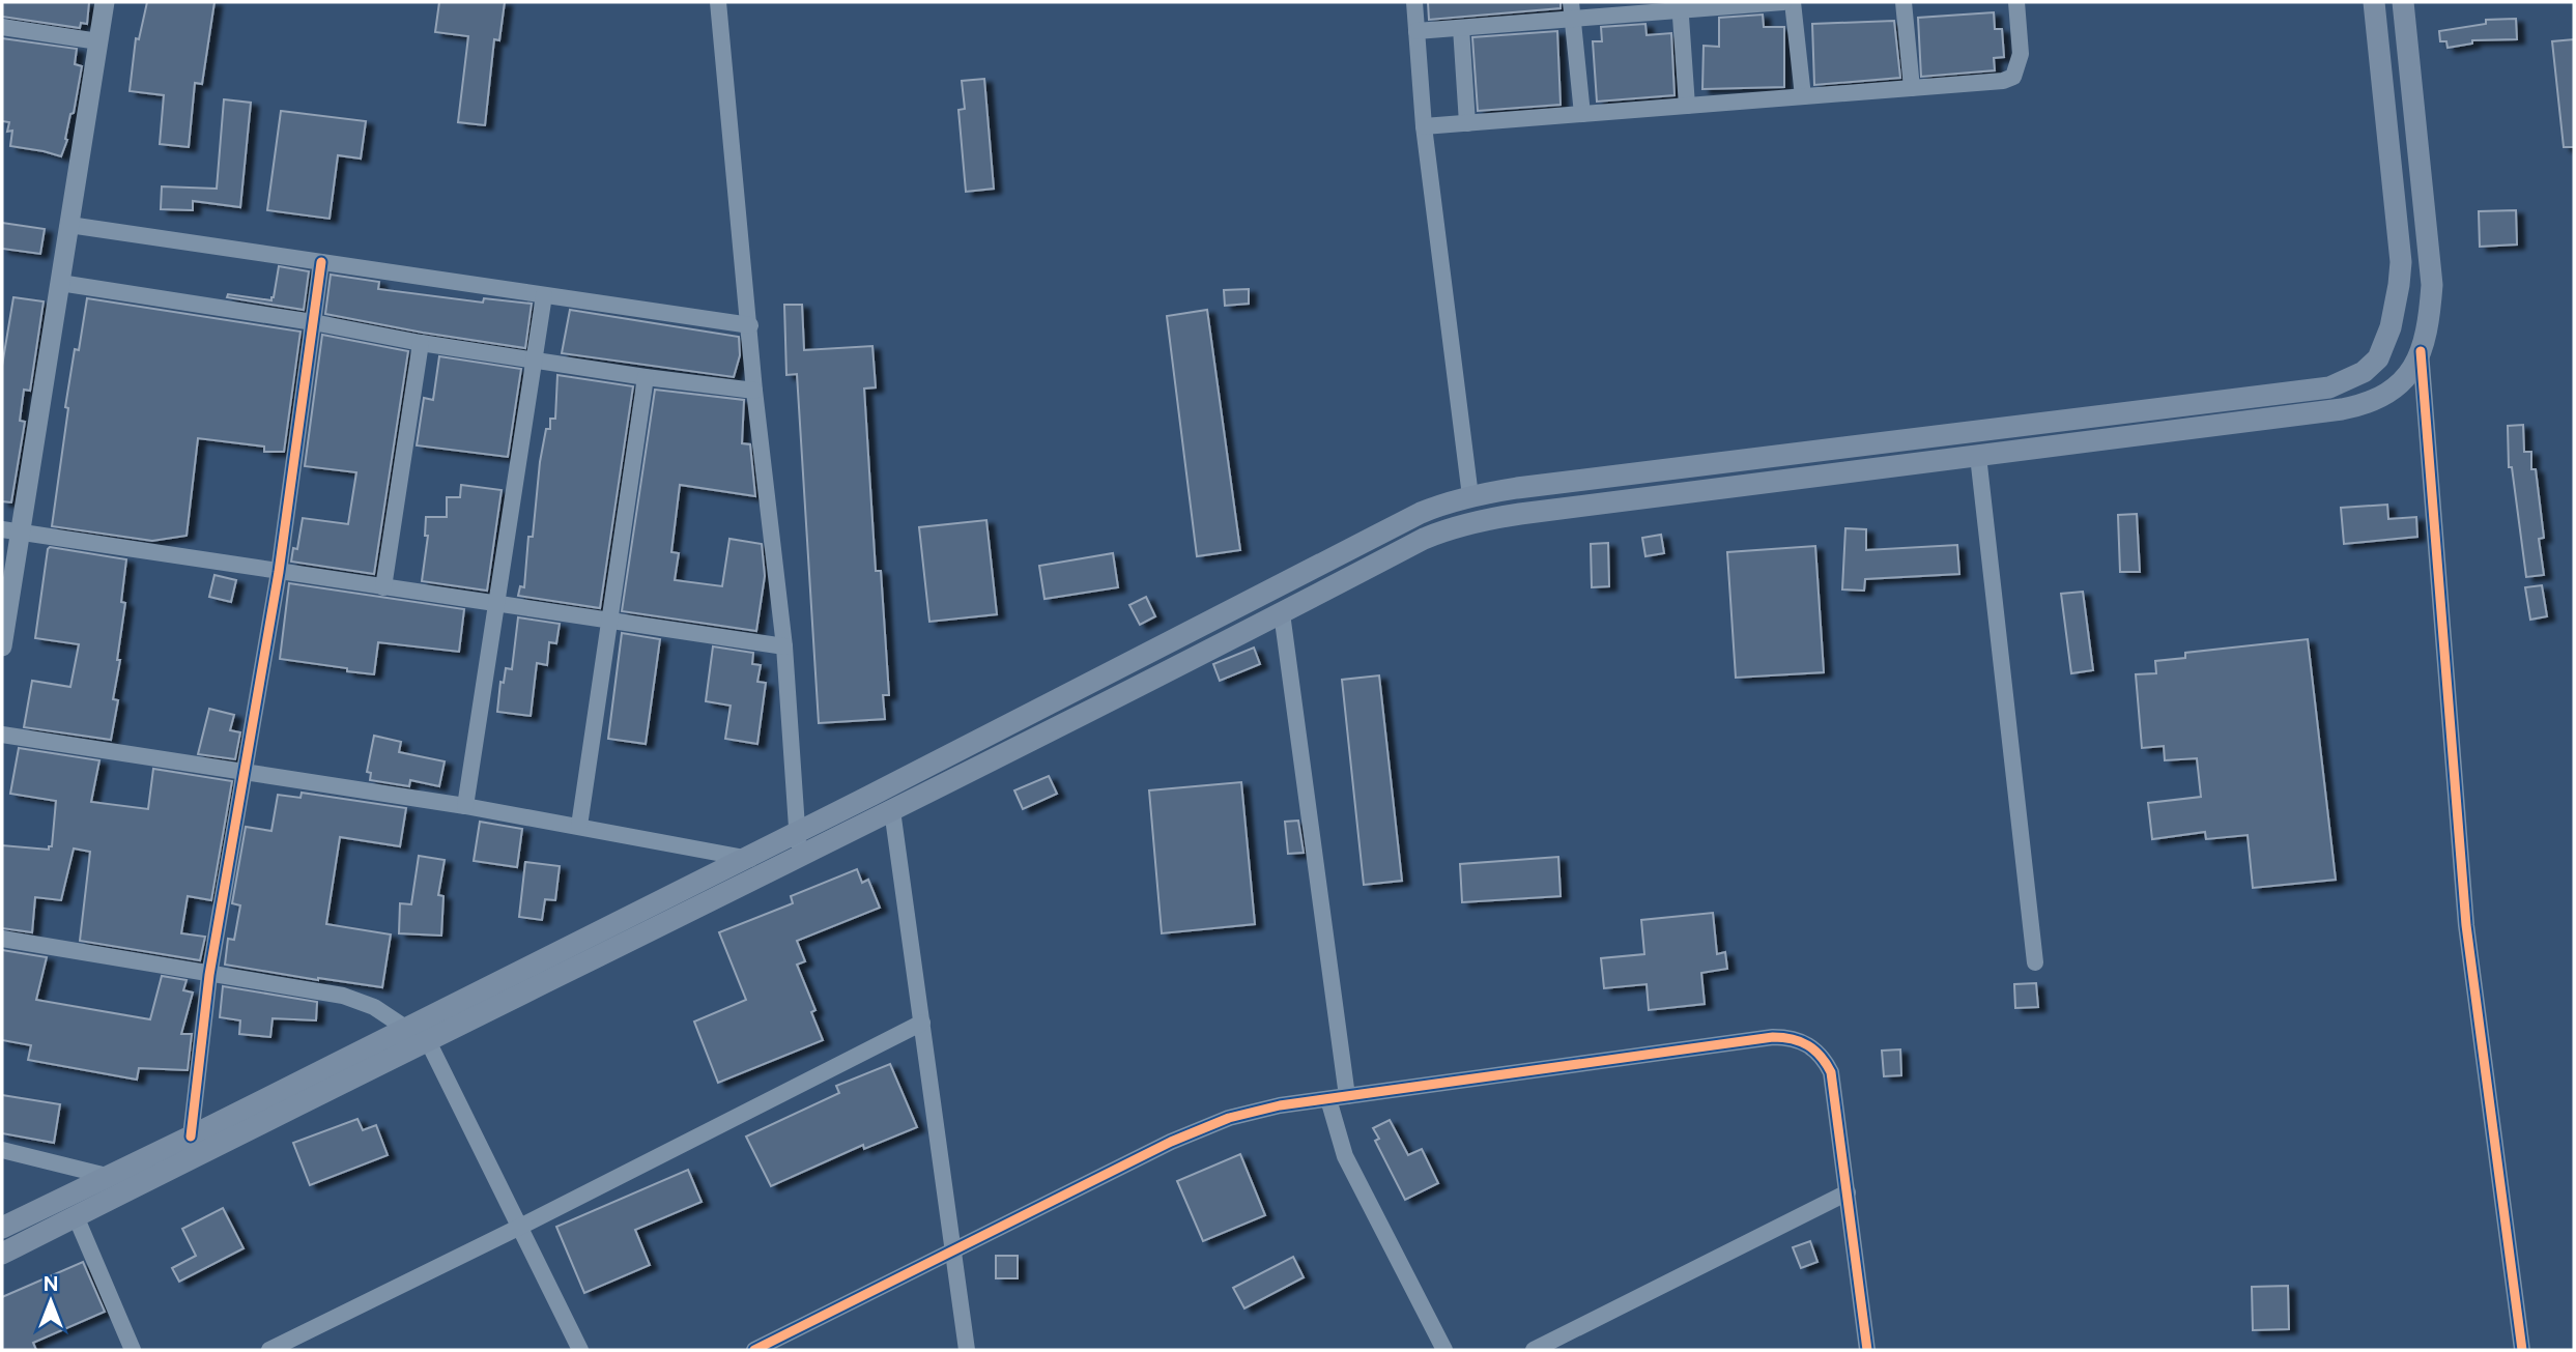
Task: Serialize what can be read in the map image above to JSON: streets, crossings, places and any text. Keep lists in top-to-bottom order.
{
  "north": "top"
}
